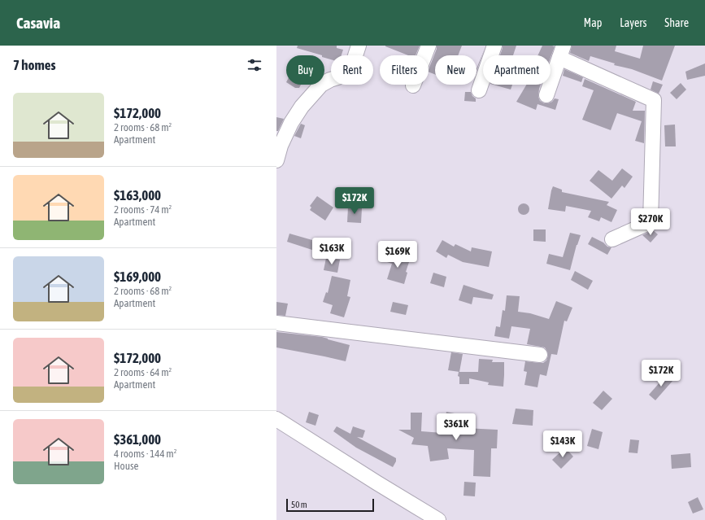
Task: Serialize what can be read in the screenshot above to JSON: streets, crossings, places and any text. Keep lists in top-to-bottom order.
{
  "scale_bar": "50 m",
  "page": {
    "header": "Casavia",
    "nav": ["Map", "Layers", "Share"],
    "heading": "7 homes",
    "chip": [
      "Buy",
      "Rent",
      "Filters",
      "New",
      "Apartment"
    ],
    "list": [
      {
        "name": "$172,000",
        "note": "2 rooms · 68 m² · Apartment"
      },
      {
        "name": "$163,000",
        "note": "2 rooms · 74 m² · Apartment"
      },
      {
        "name": "$169,000",
        "note": "2 rooms · 68 m² · Apartment"
      },
      {
        "name": "$172,000",
        "note": "2 rooms · 64 m² · Apartment"
      },
      {
        "name": "$361,000",
        "note": "4 rooms · 144 m² · House"
      }
    ],
    "price": [
      "$172K",
      "$270K",
      "$163K",
      "$169K",
      "$172K",
      "$361K",
      "$143K"
    ],
    "scale": "50 m"
  }
}
